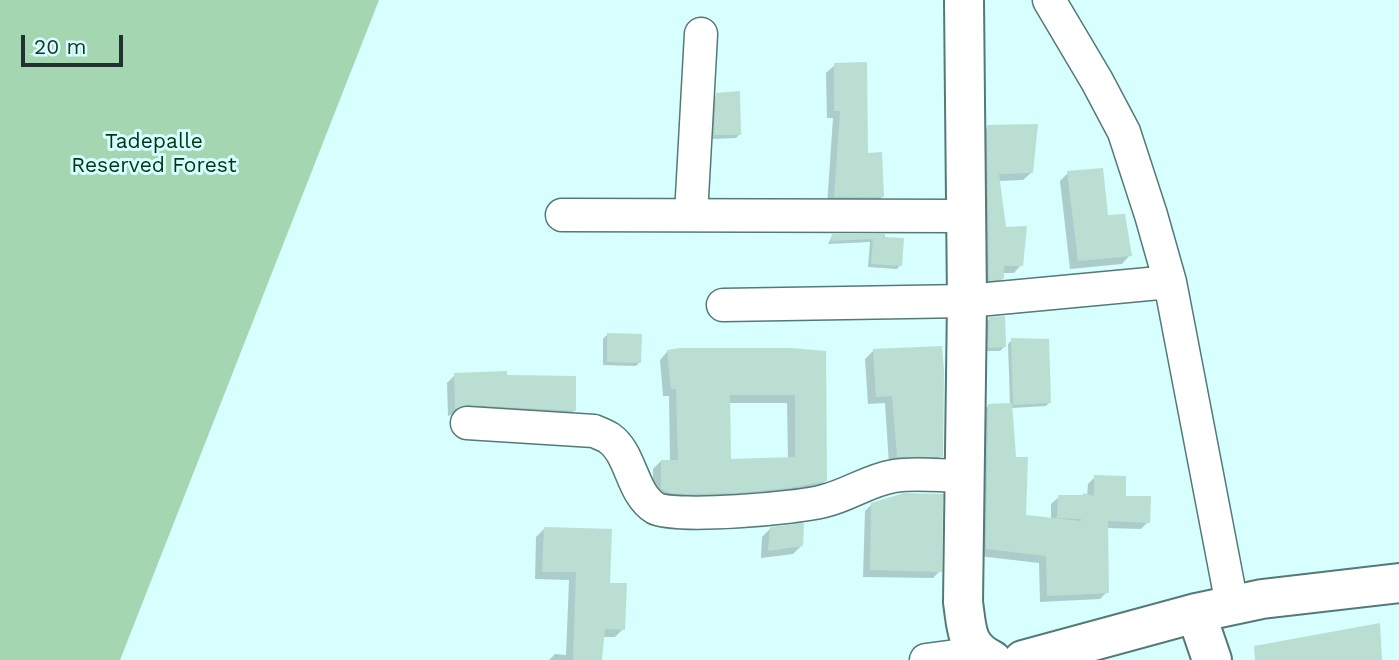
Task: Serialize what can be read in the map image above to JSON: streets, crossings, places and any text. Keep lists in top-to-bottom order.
{
  "parks": ["Tadepalle Reserved Forest"],
  "scale_bar": "20 m"
}
